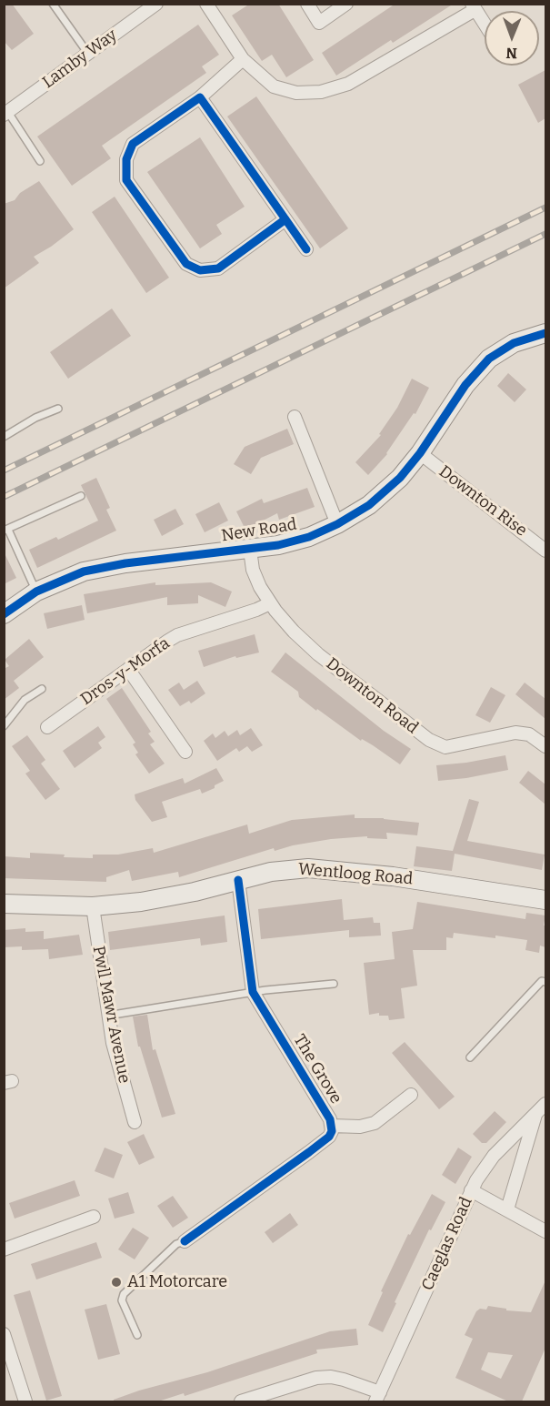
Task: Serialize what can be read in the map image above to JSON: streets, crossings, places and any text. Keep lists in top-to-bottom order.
{
  "streets": {
    "street": [
      "Lamby Way",
      "Downton Rise",
      "New Road",
      "Dros-y-Morfa",
      "Downton Road",
      "Wentloog Road",
      "Pwll Mawr Avenue",
      "The Grove",
      "Caeglas Road"
    ]
  },
  "crossings": [
    ["Downton Rise", "New Road"],
    ["New Road", "Downton Road"],
    ["Dros-y-Morfa", "Downton Road"],
    ["Wentloog Road", "Pwll Mawr Avenue"],
    ["Wentloog Road", "The Grove"]
  ],
  "places": ["A1 Motorcare"],
  "north": "bottom"
}
